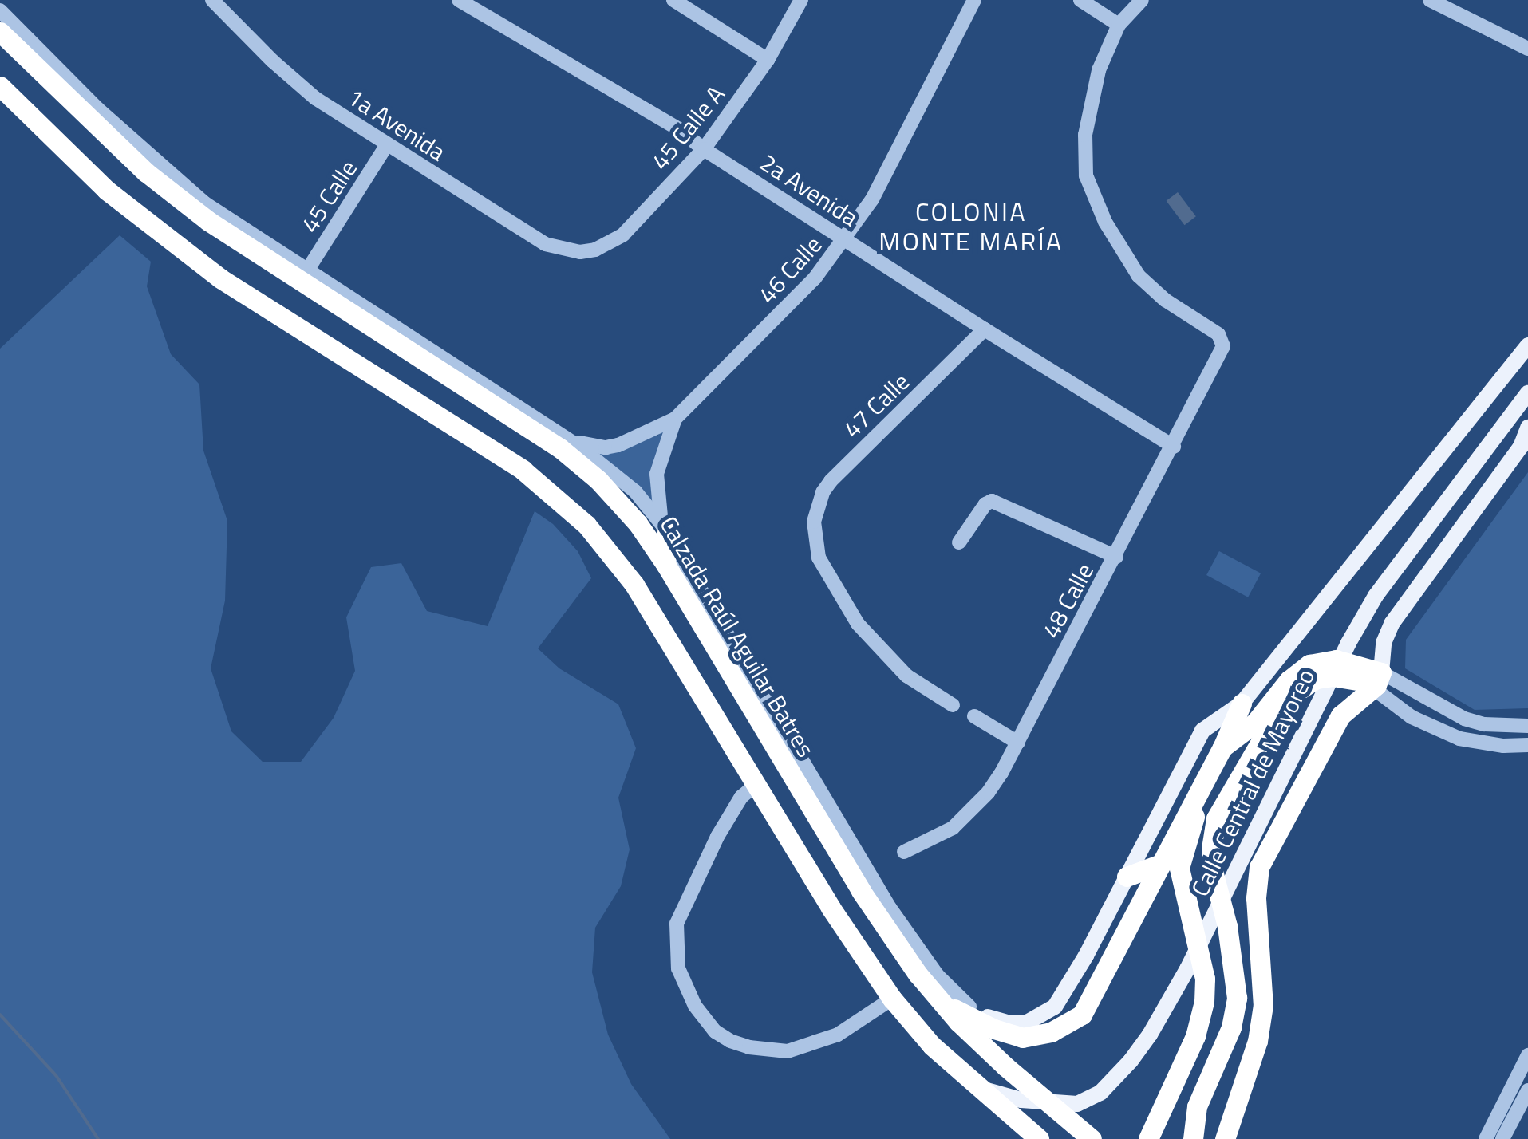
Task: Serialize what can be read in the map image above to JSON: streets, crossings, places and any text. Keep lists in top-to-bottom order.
{
  "streets": {
    "highway": ["Calzada Raúl Aguilar Batres"],
    "main road": ["Calle Central de Mayoreo"],
    "street": [
      "1a Avenida",
      "45 Calle A",
      "2a Avenida",
      "45 Calle",
      "46 Calle",
      "47 Calle",
      "48 Calle"
    ]
  },
  "crossings": [
    ["1a Avenida", "45 Calle A"],
    ["1a Avenida", "45 Calle"],
    ["45 Calle A", "2a Avenida"],
    ["2a Avenida", "46 Calle"],
    ["2a Avenida", "47 Calle"],
    ["2a Avenida", "48 Calle"],
    ["Calzada Raúl Aguilar Batres", "Calle Central de Mayoreo"]
  ],
  "districts": ["COLONIA MONTE MARÍA"]
}
